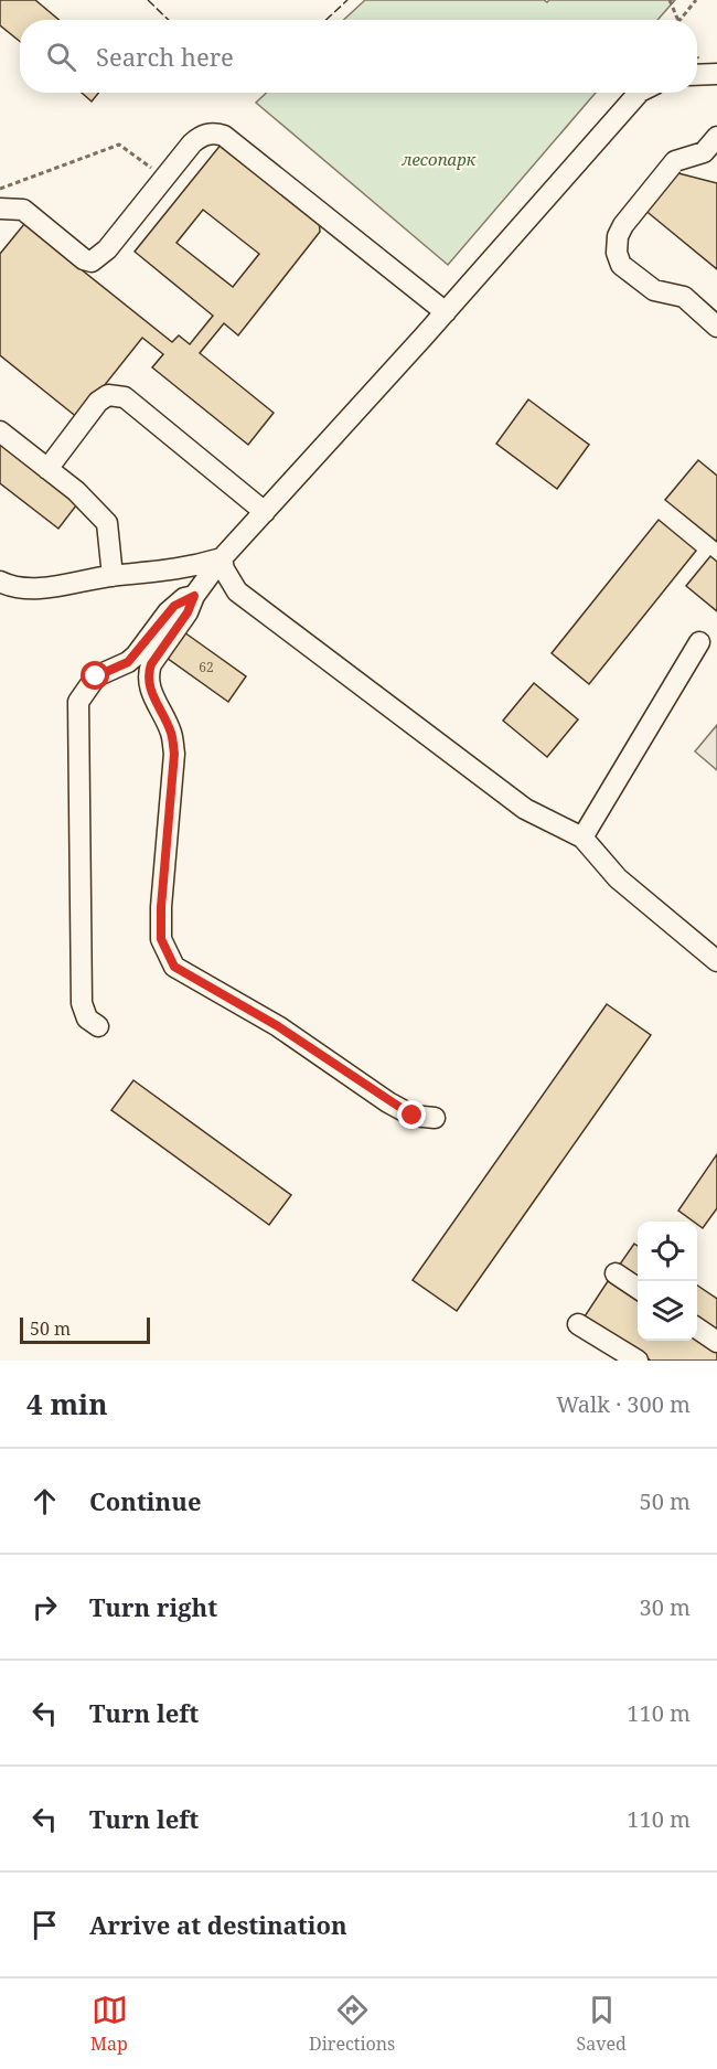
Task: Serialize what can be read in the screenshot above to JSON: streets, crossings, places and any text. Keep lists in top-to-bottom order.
{
  "parks": ["лесопарк"],
  "house_numbers": ["62"],
  "scale_bar": "50 m",
  "page": {
    "search": "Search here",
    "scale": "50 m",
    "heading": ["4 min", "Walk · 300 m"],
    "list": [
      ["Continue", "50 m"],
      ["Turn right", "30 m"],
      ["Turn left", "110 m"],
      ["Turn left", "110 m"],
      "Arrive at destination"
    ],
    "nav": ["Map", "Directions", "Saved"]
  }
}
